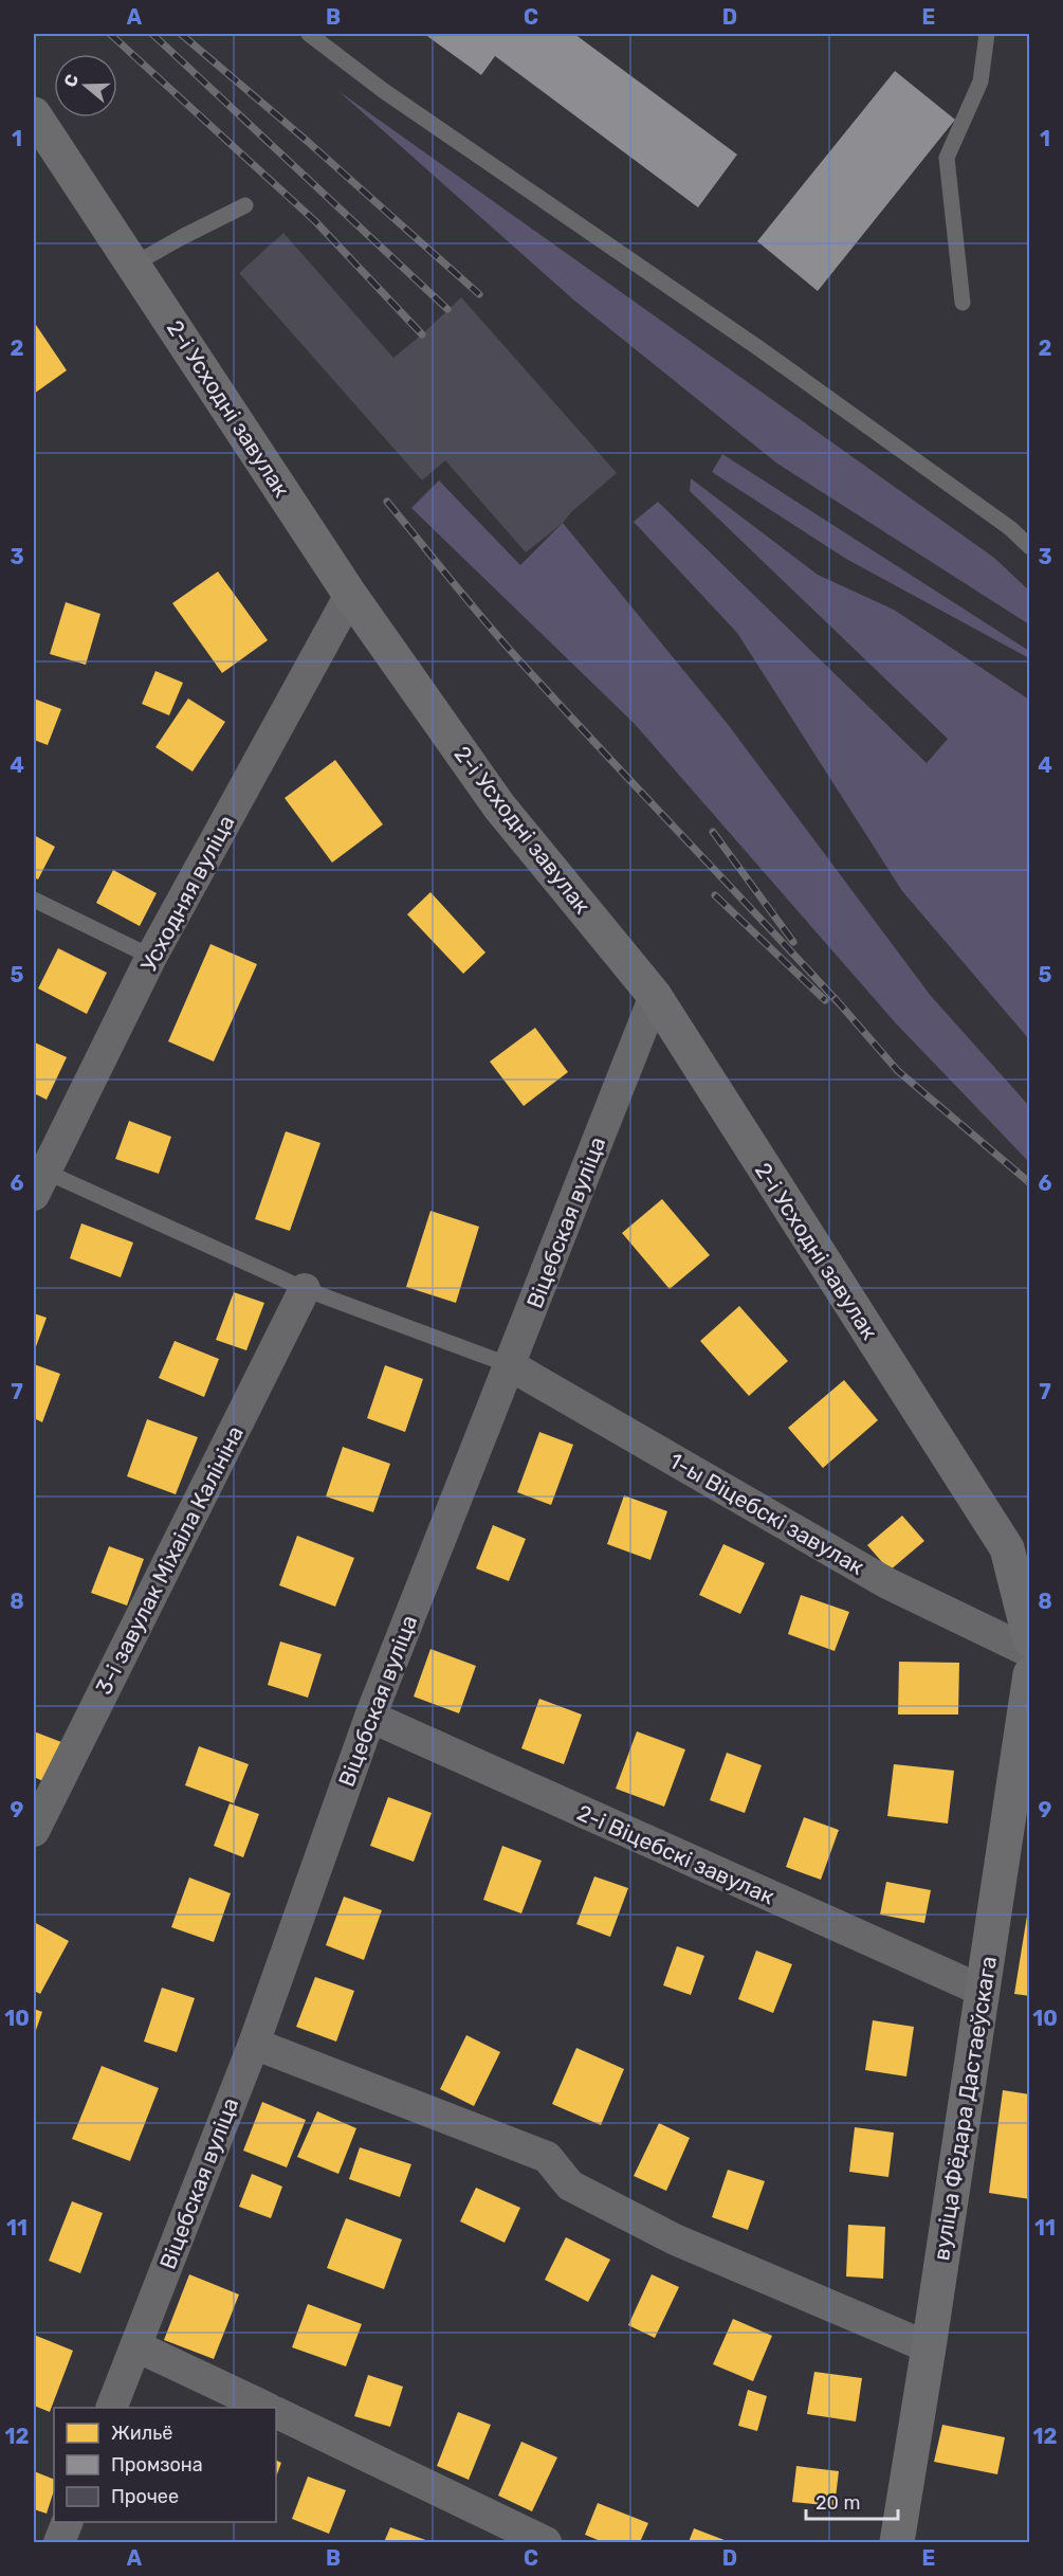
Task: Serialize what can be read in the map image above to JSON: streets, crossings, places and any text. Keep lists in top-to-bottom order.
{
  "streets": {
    "street": [
      "2-і Усходні завулак",
      "Усходняя вуліца",
      "Віцебская вуліца",
      "1-ы Віцебскі завулак",
      "3-і завулак Міхаіла Калініна",
      "2-і Віцебскі завулак",
      "вуліца Фёдара Дастаеўскага"
    ]
  },
  "crossings": [
    ["2-і Усходні завулак", "Усходняя вуліца"],
    ["2-і Усходні завулак", "Віцебская вуліца"],
    ["Віцебская вуліца", "1-ы Віцебскі завулак"],
    ["Віцебская вуліца", "2-і Віцебскі завулак"],
    ["2-і Віцебскі завулак", "вуліца Фёдара Дастаеўскага"]
  ],
  "legend": ["Жильё", "Промзона", "Прочее"],
  "scale_bar": "20 m",
  "north": "left",
  "grid": {
    "columns": [
      "A",
      "B",
      "C",
      "D",
      "E"
    ],
    "rows": [
      "1",
      "2",
      "3",
      "4",
      "5",
      "6",
      "7",
      "8",
      "9",
      "10",
      "11",
      "12"
    ]
  }
}
